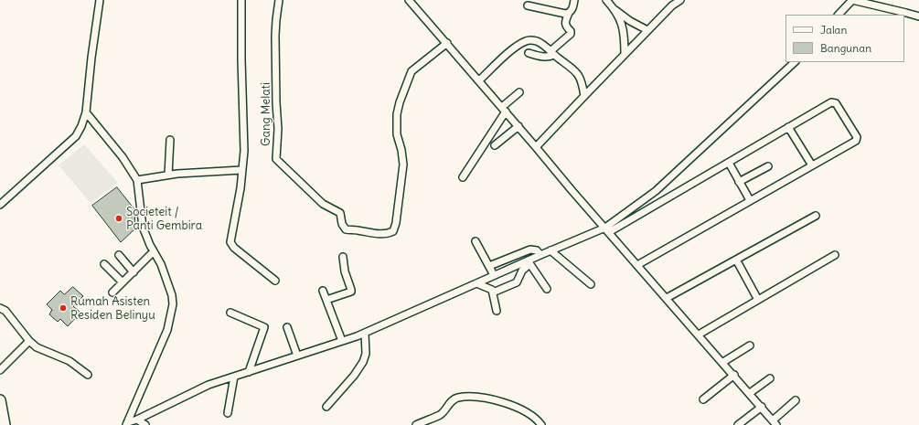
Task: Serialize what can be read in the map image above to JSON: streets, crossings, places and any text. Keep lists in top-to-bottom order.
{
  "streets": {
    "street": ["Gang Melati"]
  },
  "places": ["Societeit / Panti Gembira", "Rumah Asisten Residen Belinyu"],
  "legend": ["Jalan", "Bangunan"]
}
